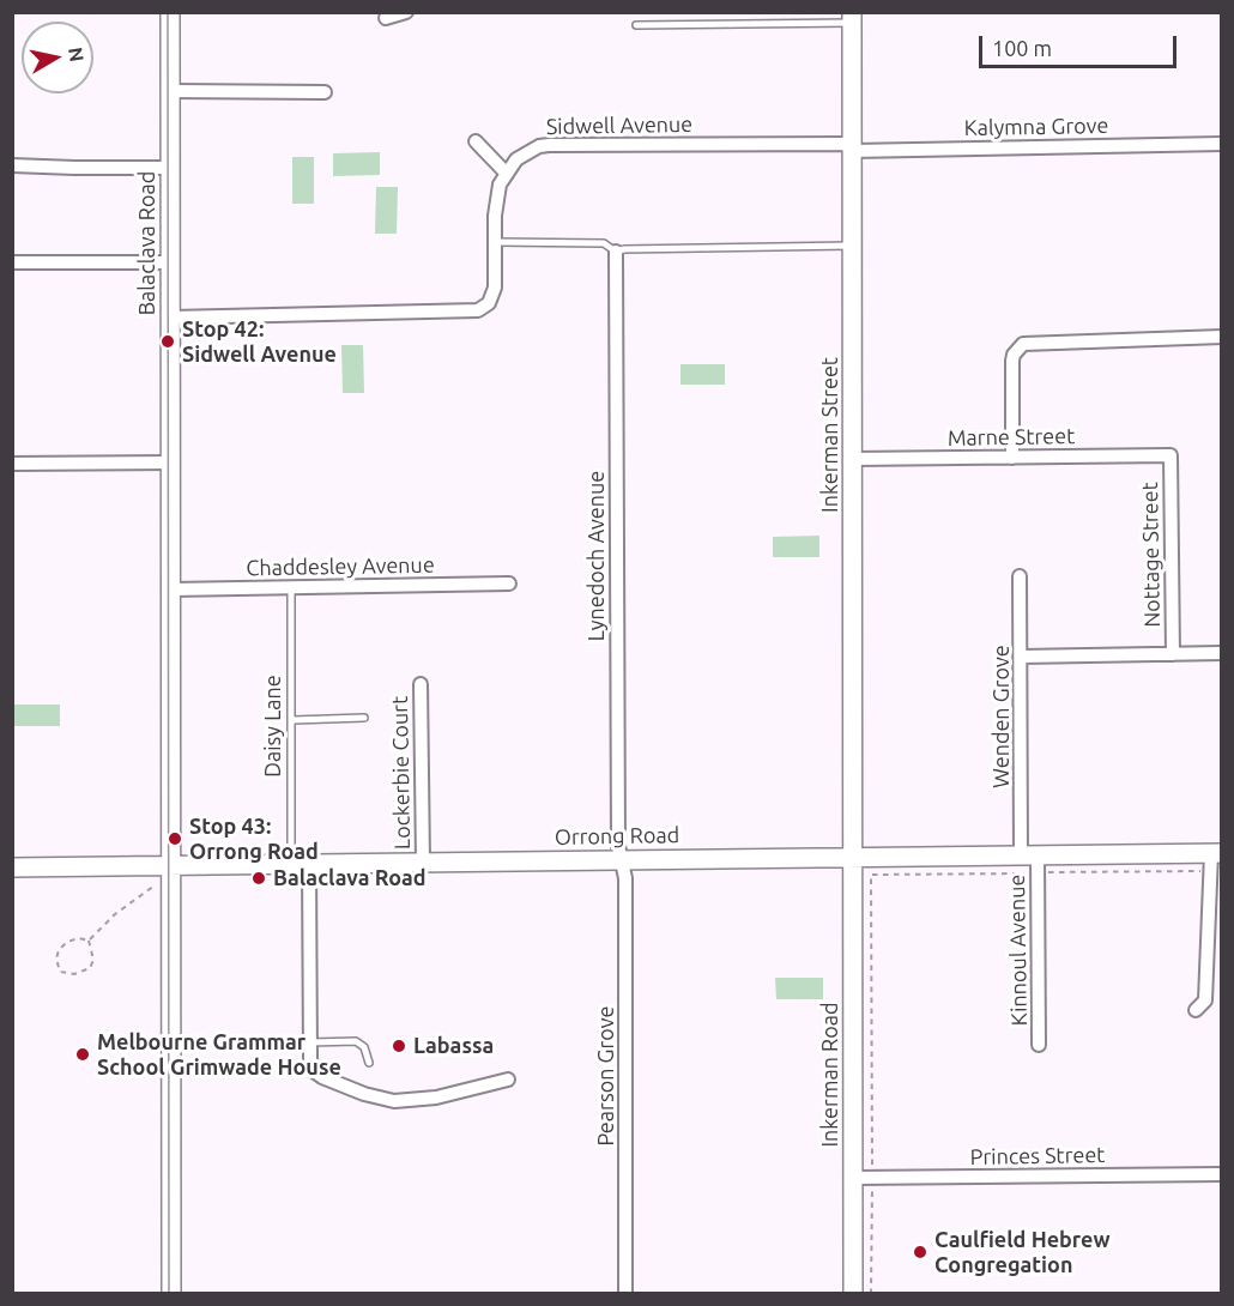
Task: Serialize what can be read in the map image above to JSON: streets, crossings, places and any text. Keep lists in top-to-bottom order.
{
  "streets": {
    "street": [
      "Sidwell Avenue",
      "Kalymna Grove",
      "Balaclava Road",
      "Inkerman Street",
      "Marne Street",
      "Nottage Street",
      "Lynedoch Avenue",
      "Chaddesley Avenue",
      "Wenden Grove",
      "Lockerbie Court",
      "Orrong Road",
      "Kinnoul Avenue",
      "Inkerman Road",
      "Pearson Grove",
      "Princes Street"
    ],
    "lane": ["Daisy Lane"]
  },
  "crossings": [
    ["Sidwell Avenue", "Kalymna Grove"],
    ["Sidwell Avenue", "Inkerman Street"],
    ["Kalymna Grove", "Inkerman Street"],
    ["Balaclava Road", "Chaddesley Avenue"],
    ["Balaclava Road", "Orrong Road"],
    ["Inkerman Street", "Marne Street"],
    ["Inkerman Street", "Orrong Road"],
    ["Inkerman Street", "Inkerman Road"],
    ["Marne Street", "Nottage Street"],
    ["Lynedoch Avenue", "Orrong Road"],
    ["Lynedoch Avenue", "Pearson Grove"],
    ["Chaddesley Avenue", "Daisy Lane"],
    ["Wenden Grove", "Orrong Road"],
    ["Wenden Grove", "Kinnoul Avenue"],
    ["Daisy Lane", "Orrong Road"],
    ["Lockerbie Court", "Orrong Road"],
    ["Orrong Road", "Kinnoul Avenue"],
    ["Orrong Road", "Inkerman Road"],
    ["Orrong Road", "Pearson Grove"],
    ["Inkerman Road", "Princes Street"]
  ],
  "places": [
    "Stop 42: Sidwell Avenue",
    "Stop 43: Orrong Road",
    "Balaclava Road",
    "Labassa",
    "Melbourne Grammar School Grimwade House",
    "Caulfield Hebrew Congregation"
  ],
  "scale_bar": "100 m",
  "north": "right"
}
